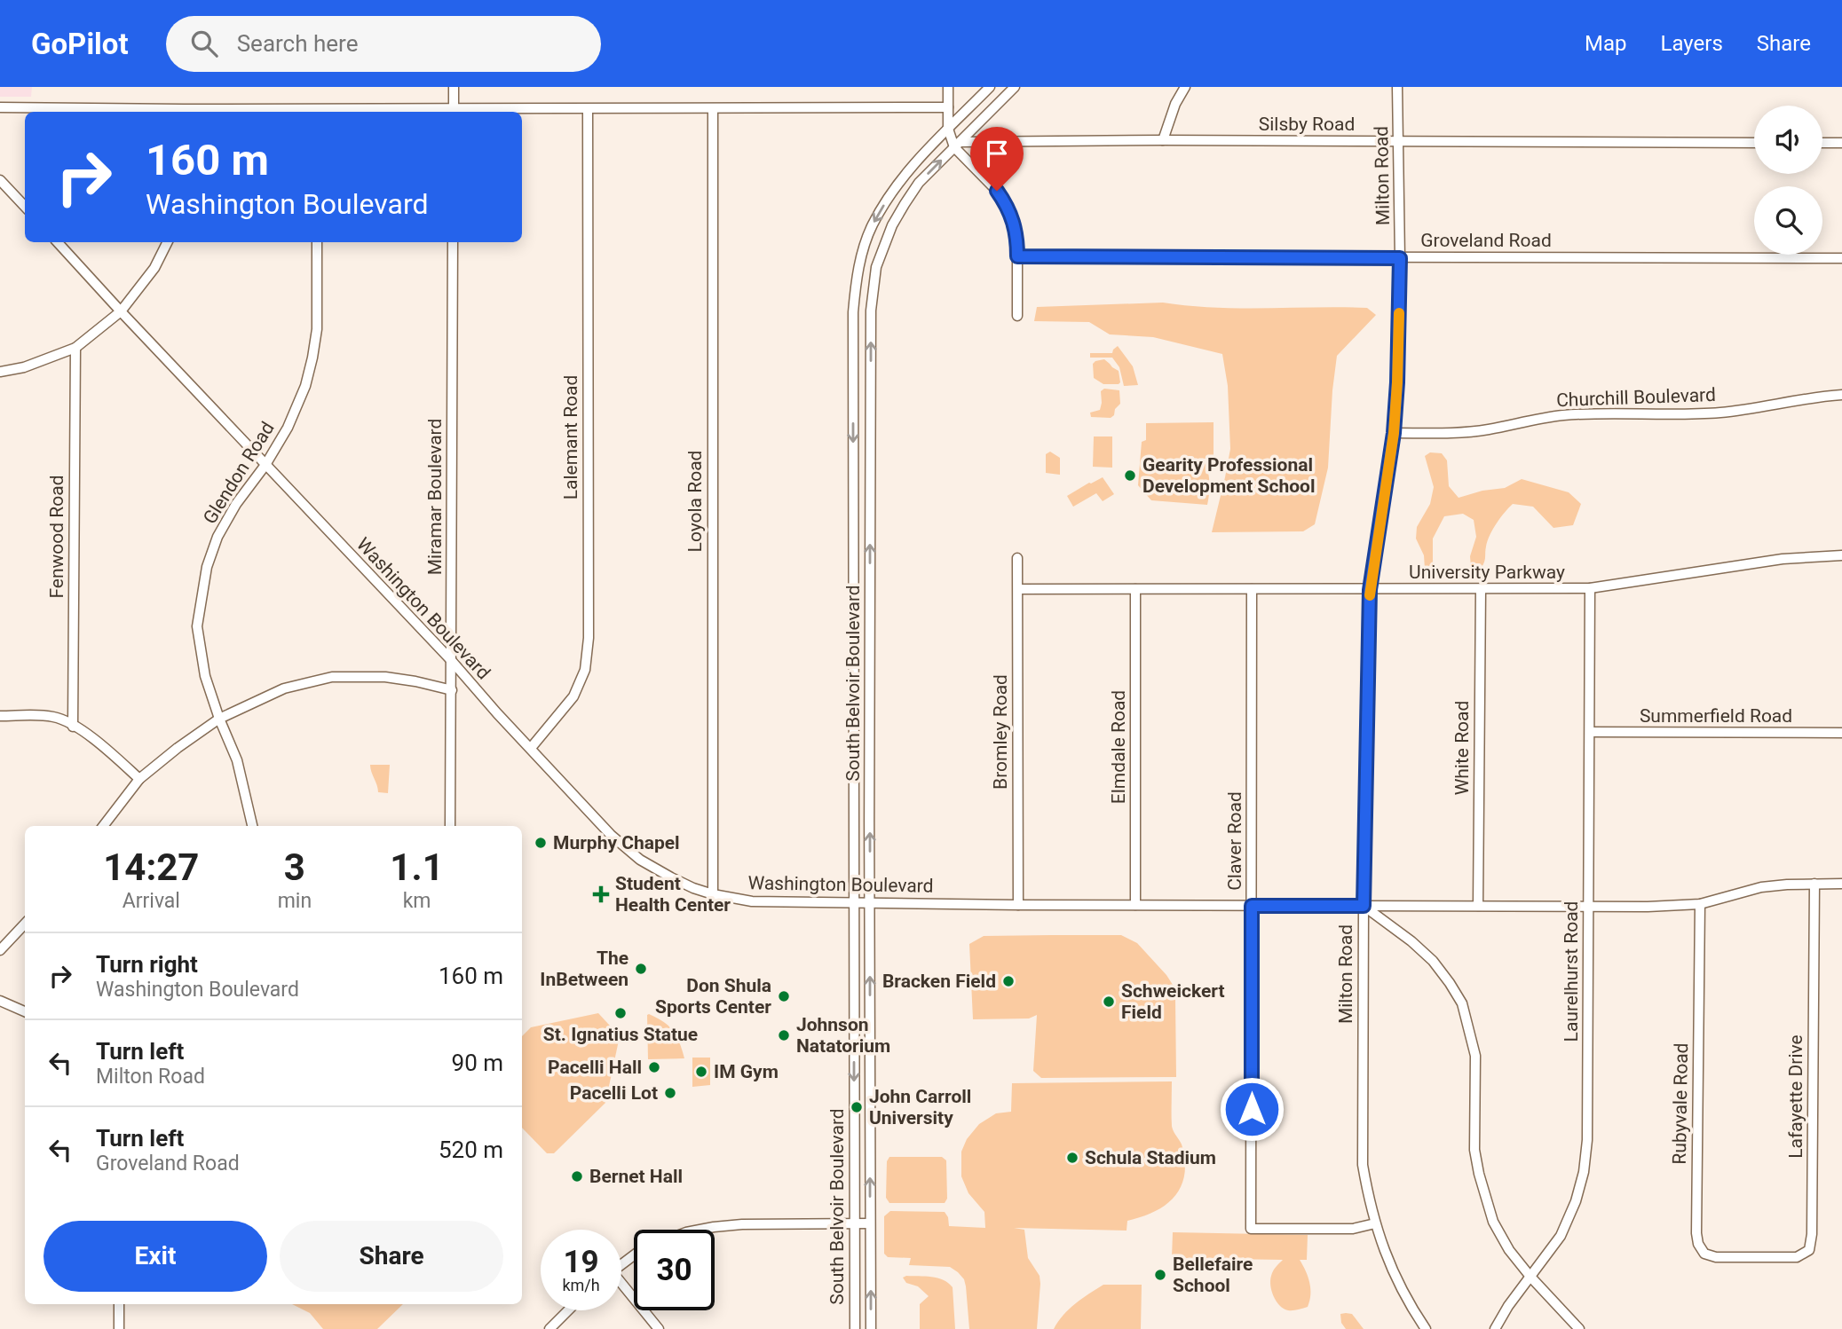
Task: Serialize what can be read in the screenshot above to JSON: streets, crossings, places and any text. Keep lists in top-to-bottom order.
{
  "streets": {
    "street": [
      "Silsby Road",
      "Milton Road",
      "Groveland Road",
      "Churchill Boulevard",
      "Lalemant Road",
      "Glendon Road",
      "Miramar Boulevard",
      "Loyola Road",
      "Fenwood Road",
      "University Parkway",
      "Washington Boulevard",
      "South Belvoir Boulevard",
      "Summerfield Road",
      "Bromley Road",
      "Elmdale Road",
      "White Road",
      "Claver Road",
      "Laurelhurst Road",
      "Lafayette Drive",
      "Rubyvale Road"
    ]
  },
  "crossings": [
    ["Silsby Road", "Milton Road"],
    ["Silsby Road", "South Belvoir Boulevard"],
    ["Milton Road", "Groveland Road"],
    ["Milton Road", "Churchill Boulevard"],
    ["Milton Road", "University Parkway"],
    ["Milton Road", "Washington Boulevard"],
    ["Milton Road", "Claver Road"],
    ["Lalemant Road", "Washington Boulevard"],
    ["Glendon Road", "Washington Boulevard"],
    ["Miramar Boulevard", "Washington Boulevard"],
    ["Loyola Road", "Washington Boulevard"],
    ["University Parkway", "Bromley Road"],
    ["University Parkway", "Elmdale Road"],
    ["University Parkway", "White Road"],
    ["University Parkway", "Claver Road"],
    ["University Parkway", "Laurelhurst Road"],
    ["Washington Boulevard", "South Belvoir Boulevard"],
    ["Washington Boulevard", "Bromley Road"],
    ["Washington Boulevard", "Elmdale Road"],
    ["Washington Boulevard", "White Road"],
    ["Washington Boulevard", "Claver Road"],
    ["Washington Boulevard", "Laurelhurst Road"],
    ["Washington Boulevard", "Lafayette Drive"],
    ["Washington Boulevard", "Rubyvale Road"],
    ["Summerfield Road", "Laurelhurst Road"],
    ["Lafayette Drive", "Rubyvale Road"]
  ],
  "places": {
    "other": [
      "Gearity Professional Development School",
      "Murphy Chapel",
      "The InBetween",
      "Bracken Field",
      "Don Shula Sports Center",
      "Schweickert Field",
      "St. Ignatius Statue",
      "Johnson Natatorium",
      "Pacelli Hall",
      "IM Gym",
      "Pacelli Lot",
      "John Carroll University",
      "Schula Stadium",
      "Bernet Hall",
      "Bellefaire School"
    ],
    "health": ["Student Health Center"]
  },
  "page": {
    "header": "GoPilot",
    "search": "Search here",
    "nav": ["Map", "Layers", "Share"],
    "turn": ["160 m", "Washington Boulevard"],
    "eta": [
      "14:27",
      "Arrival",
      "3",
      "min",
      "1.1",
      "km"
    ],
    "list": [
      {
        "name": "Turn right",
        "note": "Washington Boulevard",
        "value": "160 m"
      },
      {
        "name": "Turn left",
        "note": "Milton Road",
        "value": "90 m"
      },
      {
        "name": "Turn left",
        "note": "Groveland Road",
        "value": "520 m"
      }
    ],
    "buttons": ["Exit", "Share"],
    "speed": "19 km/h",
    "limit": "30"
  }
}
